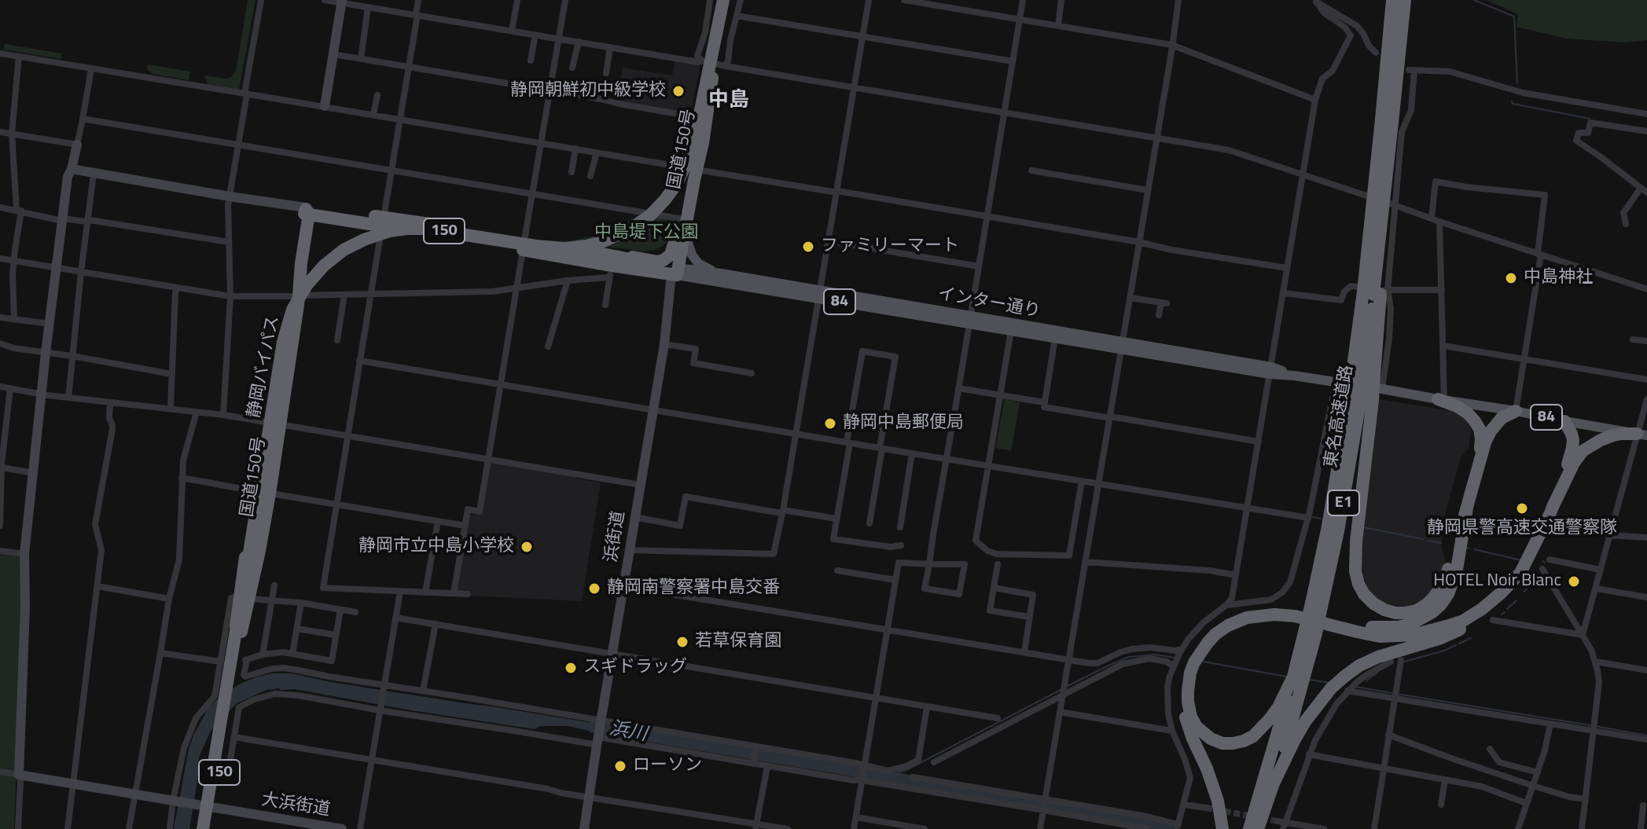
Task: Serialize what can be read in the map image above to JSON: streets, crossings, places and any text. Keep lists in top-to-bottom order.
{
  "streets": {
    "highway": [
      "国道150号",
      "150",
      "静岡バイパス",
      "東名高速道路",
      "E1"
    ],
    "main road": ["84", "インター通り"],
    "street": ["浜街道", "大浜街道"]
  },
  "crossings": [
    ["国道150号", "インター通り"],
    ["国道150号", "静岡バイパス"],
    ["国道150号", "浜街道"],
    ["インター通り", "東名高速道路"],
    ["インター通り", "浜街道"],
    ["静岡バイパス", "大浜街道"]
  ],
  "districts": ["中島"],
  "water": ["浜川"],
  "parks": ["中島堤下公園"],
  "places": [
    "静岡朝鮮初中級学校",
    "ファミリーマート",
    "中島神社",
    "静岡中島郵便局",
    "静岡県警高速交通警察隊",
    "静岡市立中島小学校",
    "HOTEL Noir Blanc",
    "静岡南警察署中島交番",
    "若草保育園",
    "スギドラッグ",
    "ローソン"
  ]
}
